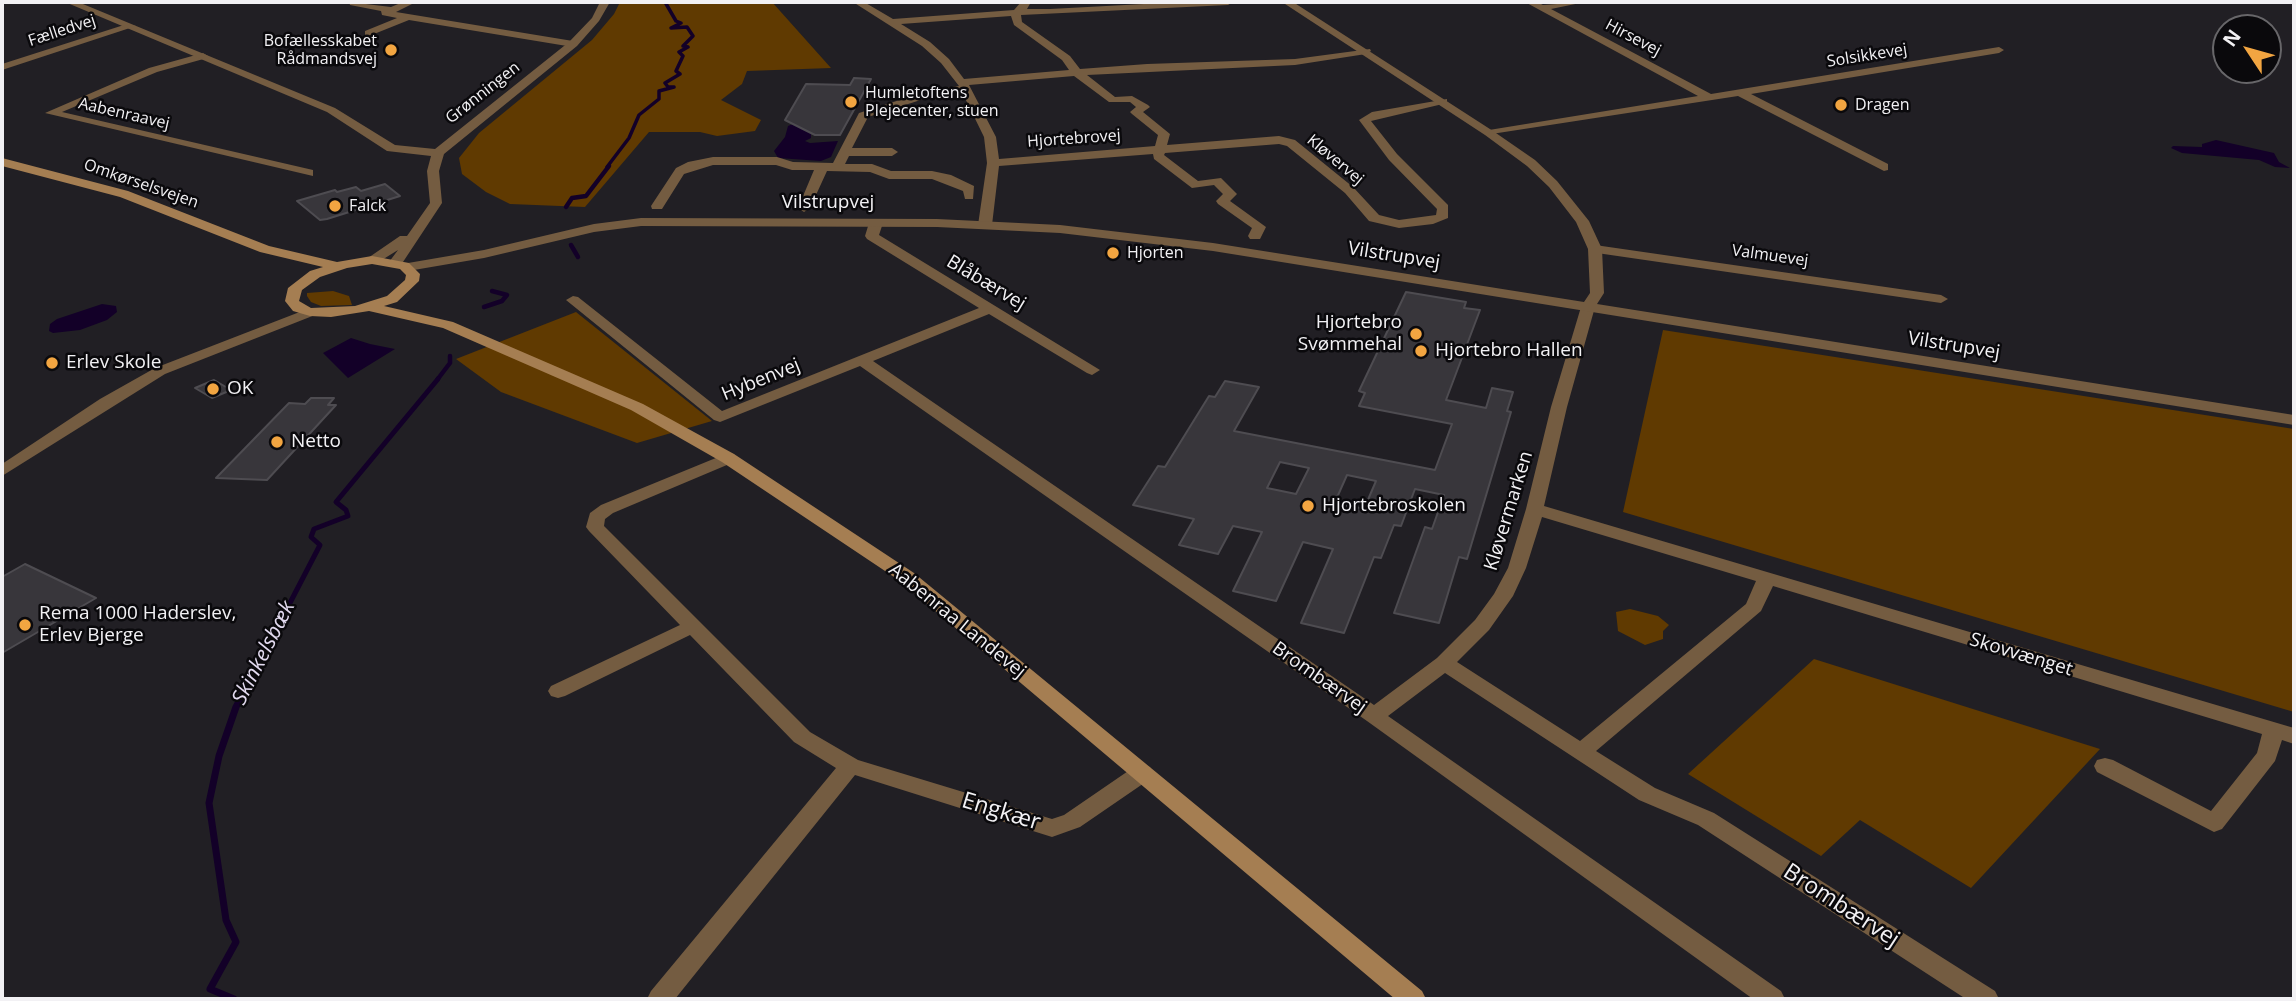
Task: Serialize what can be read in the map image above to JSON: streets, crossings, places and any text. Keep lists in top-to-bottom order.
{
  "streets": {
    "main road": ["Omkørselsvejen", "Aabenraa Landevej"],
    "street": [
      "Fælledvej",
      "Hirsevej",
      "Solsikkevej",
      "Grønningen",
      "Aabenraavej",
      "Hjortebrovej",
      "Kløvervej",
      "Vilstrupvej",
      "Valmuevej",
      "Blåbærvej",
      "Hybenvej",
      "Kløvermarken",
      "Skovvænget",
      "Brombærvej",
      "Engkær"
    ]
  },
  "crossings": [
    ["Hirsevej", "Solsikkevej"],
    ["Hjortebrovej", "Kløvervej"],
    ["Vilstrupvej", "Blåbærvej"],
    ["Vilstrupvej", "Kløvermarken"],
    ["Blåbærvej", "Hybenvej"],
    ["Hybenvej", "Brombærvej"],
    ["Kløvermarken", "Skovvænget"],
    ["Kløvermarken", "Brombærvej"],
    ["Aabenraa Landevej", "Engkær"]
  ],
  "water": ["Skinkelsbæk"],
  "places": [
    "Bofællesskabet Rådmandsvej",
    "Humletoftens Plejecenter, stuen",
    "Dragen",
    "Falck",
    "Hjorten",
    "Hjortebro Svømmehal",
    "Hjortebro Hallen",
    "Erlev Skole",
    "OK",
    "Netto",
    "Hjortebroskolen",
    "Rema 1000 Haderslev, Erlev Bjerge"
  ],
  "north": "top left"
}
